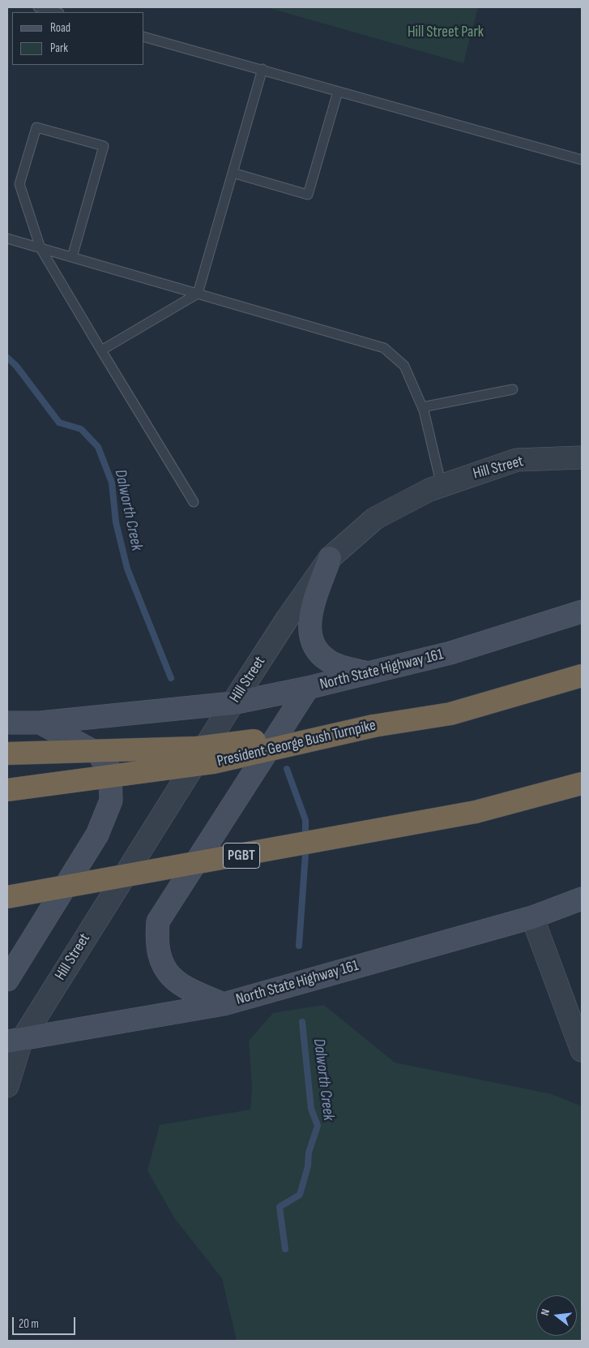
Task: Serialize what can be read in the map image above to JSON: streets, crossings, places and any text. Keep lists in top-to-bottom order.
{
  "streets": {
    "highway": ["President George Bush Turnpike", "PGBT"],
    "main road": ["North State Highway 161"],
    "street": ["Hill Street"]
  },
  "crossings": [
    ["Hill Street", "North State Highway 161"]
  ],
  "water": ["Dalworth Creek"],
  "parks": ["Hill Street Park"],
  "legend": ["Road", "Park"],
  "scale_bar": "20 m",
  "north": "left"
}
